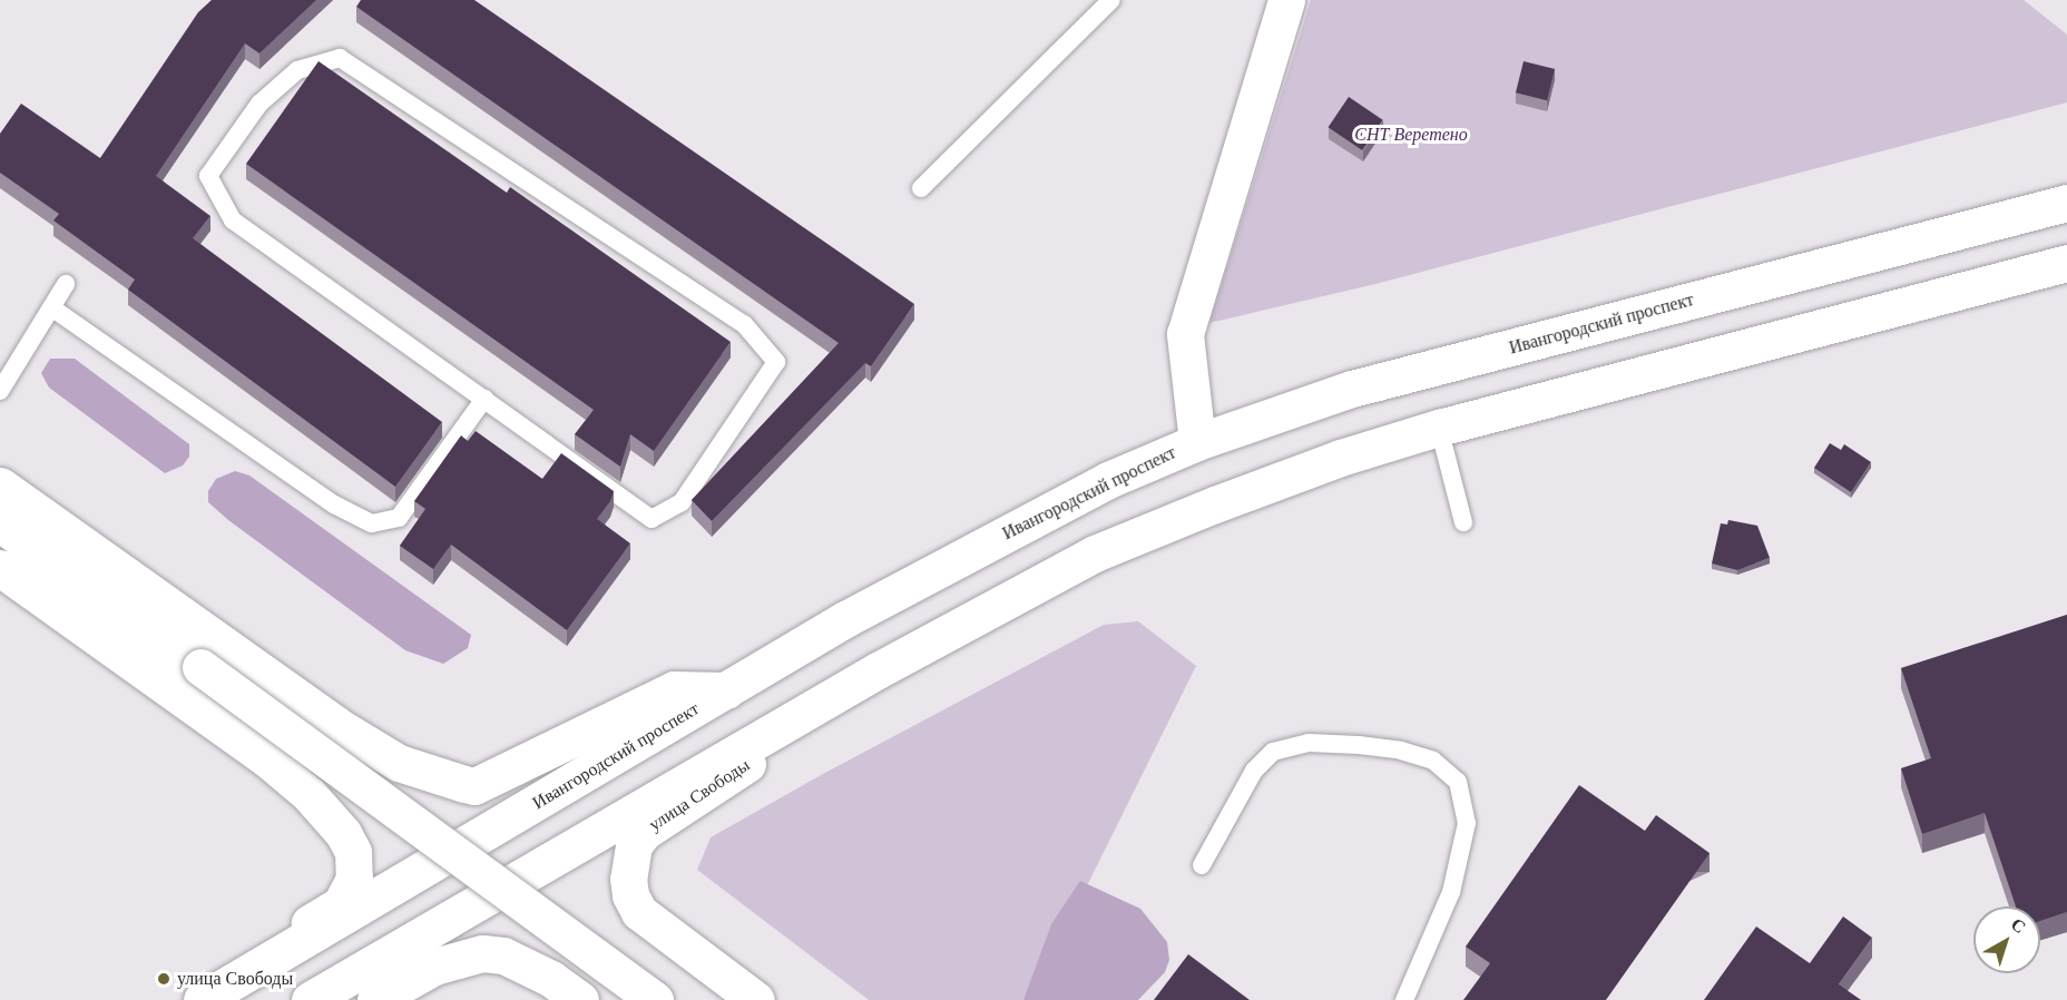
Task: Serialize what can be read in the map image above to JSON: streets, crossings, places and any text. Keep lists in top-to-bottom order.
{
  "streets": {
    "main road": ["Ивангородский проспект", "улица Свободы"]
  },
  "parks": ["СНТ Веретено"],
  "places": ["улица Свободы"],
  "north": "top right"
}
